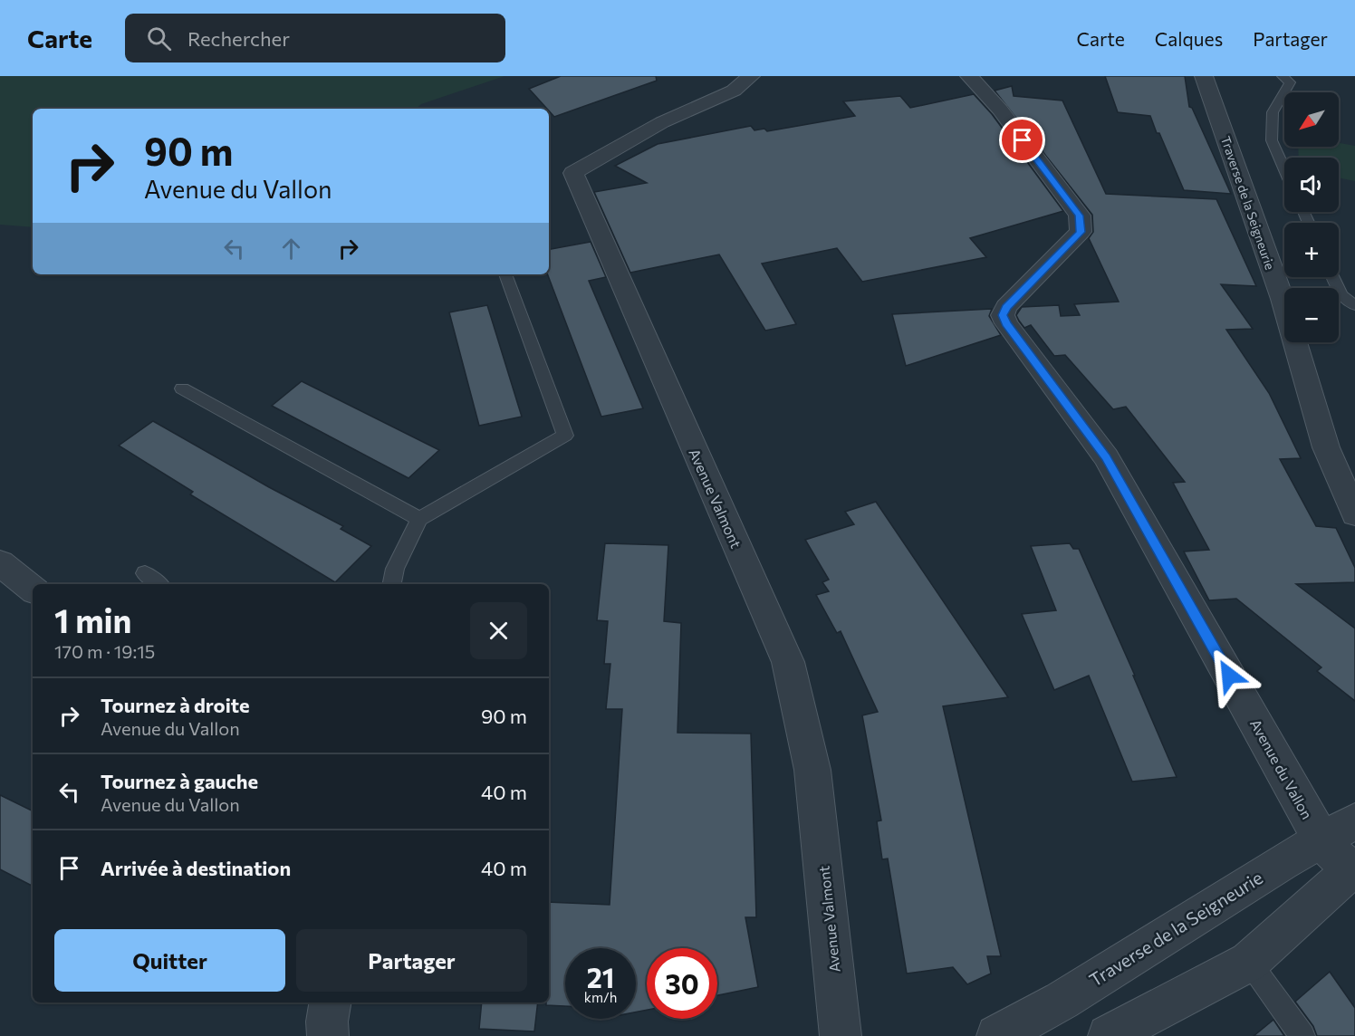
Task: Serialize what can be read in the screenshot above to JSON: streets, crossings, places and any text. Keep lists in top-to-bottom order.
{
  "streets": {
    "street": ["Traverse de la Seigneurie", "Avenue Valmont", "Avenue du Vallon"]
  },
  "crossings": [
    ["Traverse de la Seigneurie", "Avenue du Vallon"]
  ],
  "north": "bottom left",
  "page": {
    "header": "Carte",
    "search": "Rechercher",
    "nav": ["Carte", "Calques", "Partager"],
    "map_buttons": ["+", "−"],
    "turn": ["90 m", "Avenue du Vallon"],
    "heading": ["1 min", "170 m · 19:15"],
    "list": [
      {
        "name": "Tournez à droite",
        "note": "Avenue du Vallon",
        "value": "90 m"
      },
      {
        "name": "Tournez à gauche",
        "note": "Avenue du Vallon",
        "value": "40 m"
      },
      {
        "name": "Arrivée à destination",
        "value": "40 m"
      }
    ],
    "buttons": ["Quitter", "Partager"],
    "speed": "21 km/h",
    "limit": "30"
  }
}
